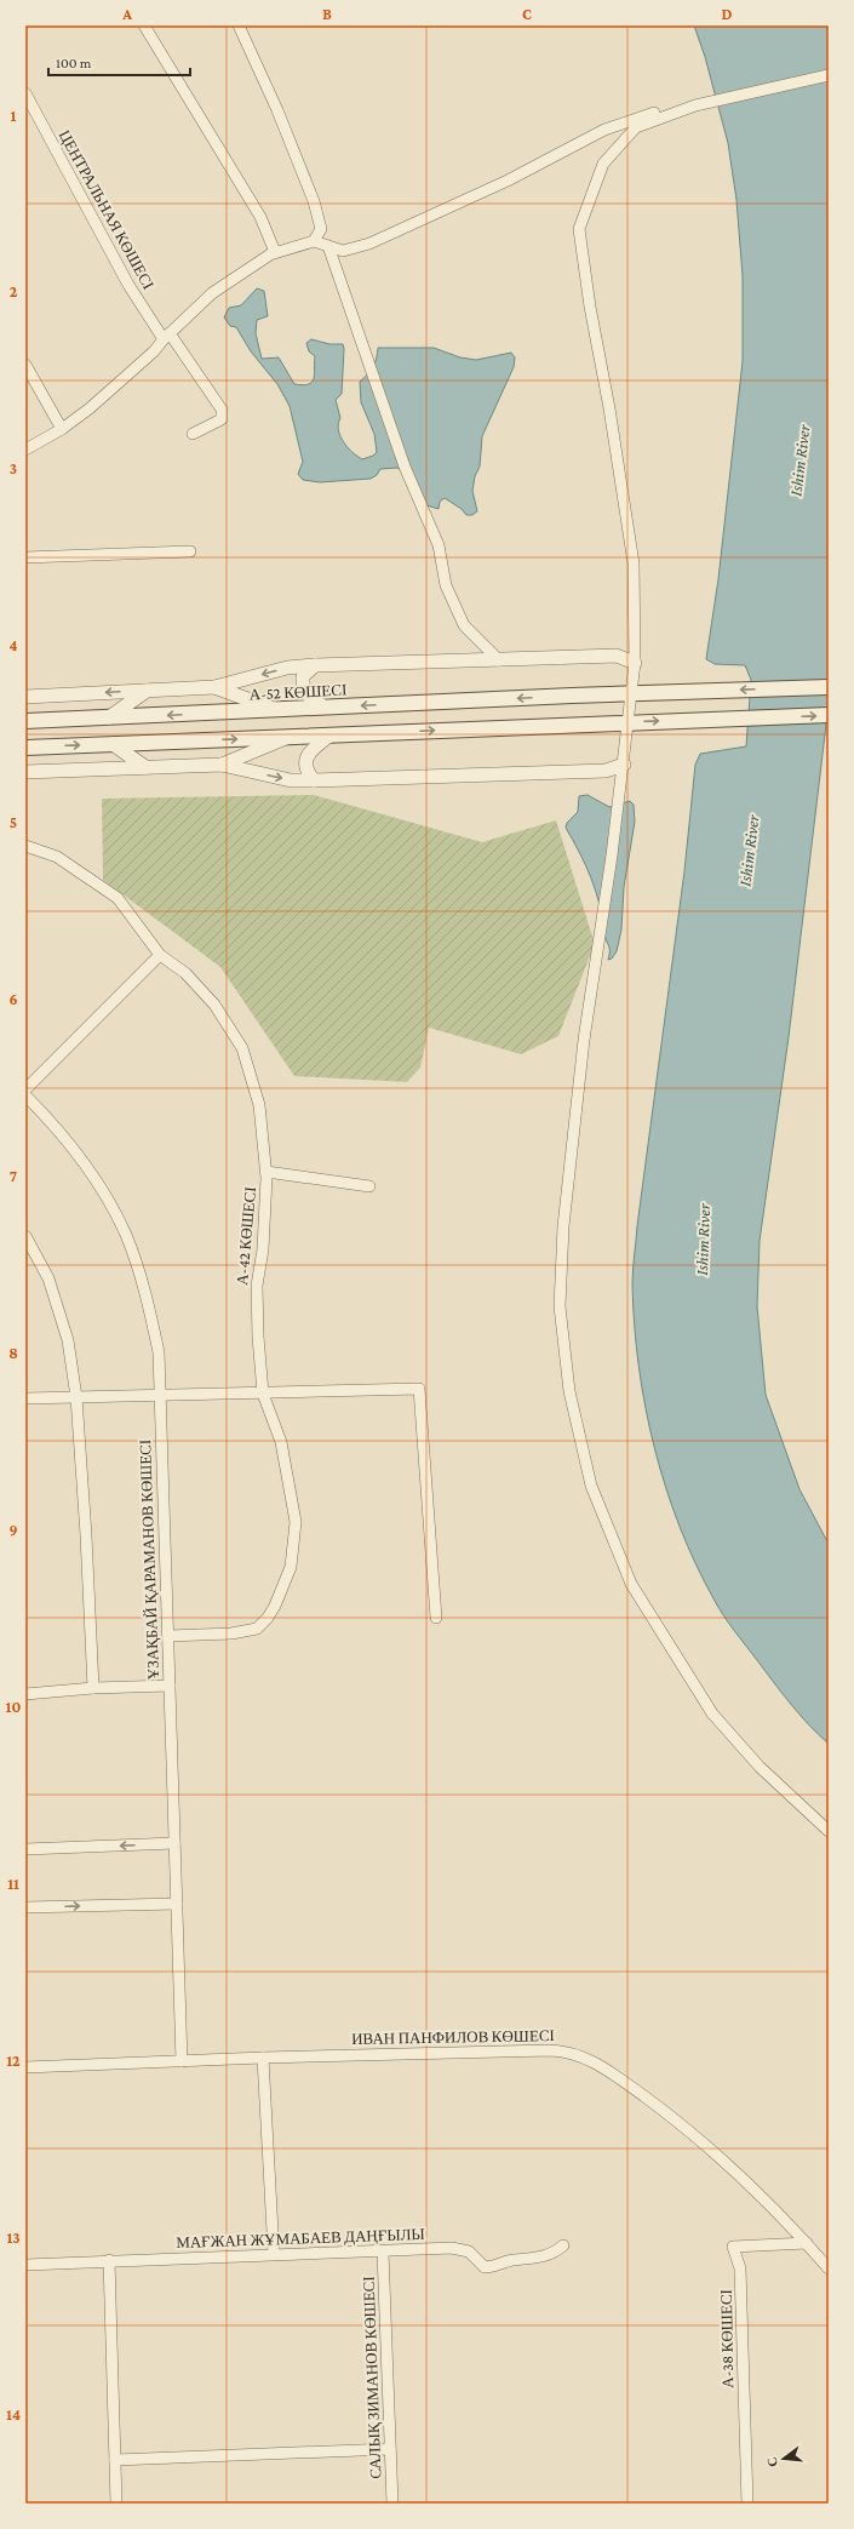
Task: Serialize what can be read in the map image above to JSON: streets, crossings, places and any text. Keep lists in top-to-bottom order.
{
  "streets": {
    "main road": ["А-52 КӨШЕСІ"],
    "street": [
      "ЦЕНТРАЛЬНАЯ КӨШЕСІ",
      "А-42 КӨШЕСІ",
      "ҰЗАҚБАЙ ҚАРАМАНОВ КӨШЕСІ",
      "ИВАН ПАНФИЛОВ КӨШЕСІ",
      "МАҒЖАН ЖҰМАБАЕВ ДАҢҒЫЛЫ",
      "А-38 КӨШЕСІ",
      "САЛЫҚ ЗИМАНОВ КӨШЕСІ"
    ]
  },
  "crossings": [
    ["А-42 КӨШЕСІ", "ҰЗАҚБАЙ ҚАРАМАНОВ КӨШЕСІ"],
    ["ҰЗАҚБАЙ ҚАРАМАНОВ КӨШЕСІ", "ИВАН ПАНФИЛОВ КӨШЕСІ"],
    ["ИВАН ПАНФИЛОВ КӨШЕСІ", "А-38 КӨШЕСІ"],
    ["МАҒЖАН ЖҰМАБАЕВ ДАҢҒЫЛЫ", "САЛЫҚ ЗИМАНОВ КӨШЕСІ"]
  ],
  "water": ["Ishim River"],
  "scale_bar": "100 m",
  "north": "left",
  "grid": {
    "columns": [
      "A",
      "B",
      "C",
      "D"
    ],
    "rows": [
      "1",
      "2",
      "3",
      "4",
      "5",
      "6",
      "7",
      "8",
      "9",
      "10",
      "11",
      "12",
      "13",
      "14"
    ]
  }
}
